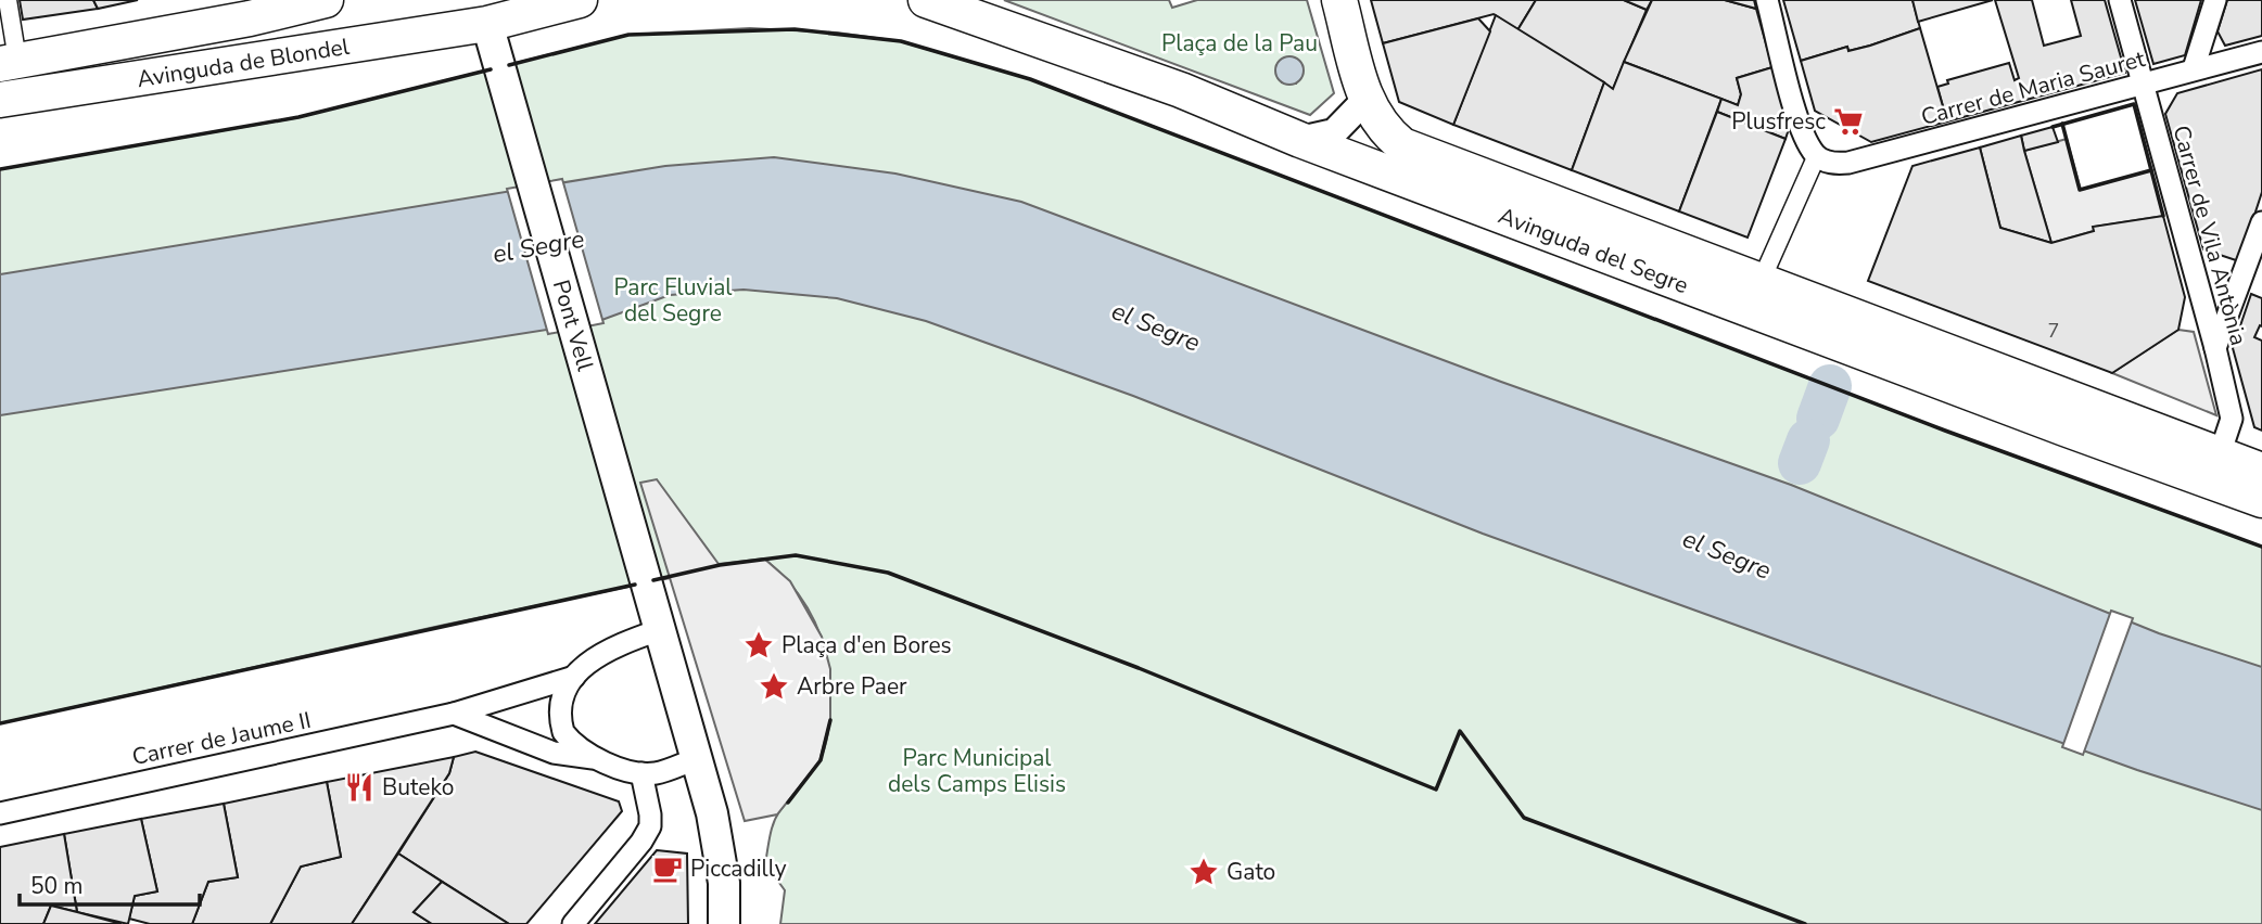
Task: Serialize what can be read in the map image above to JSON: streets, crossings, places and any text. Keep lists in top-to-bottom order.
{
  "streets": {
    "main road": ["Avinguda de Blondel", "Avinguda del Segre", "Pont Vell"],
    "street": ["Carrer de Maria Sauret", "Carrer de Vila Antònia", "Carrer de Jaume II"]
  },
  "crossings": [
    ["Avinguda de Blondel", "Pont Vell"],
    ["Carrer de Maria Sauret", "Carrer de Vila Antònia"],
    ["Carrer de Vila Antònia", "Avinguda del Segre"],
    ["Pont Vell", "Carrer de Jaume II"]
  ],
  "water": ["el Segre"],
  "parks": ["Plaça de la Pau", "Parc Fluvial del Segre", "Parc Municipal dels Camps Elisis"],
  "places": {
    "supermarket": ["Plusfresc"],
    "place": ["Plaça d'en Bores", "Arbre Paer", "Gato"],
    "restaurant": ["Buteko"],
    "cafe": ["Piccadilly"]
  },
  "house_numbers": ["7"],
  "scale_bar": "50 m"
}
